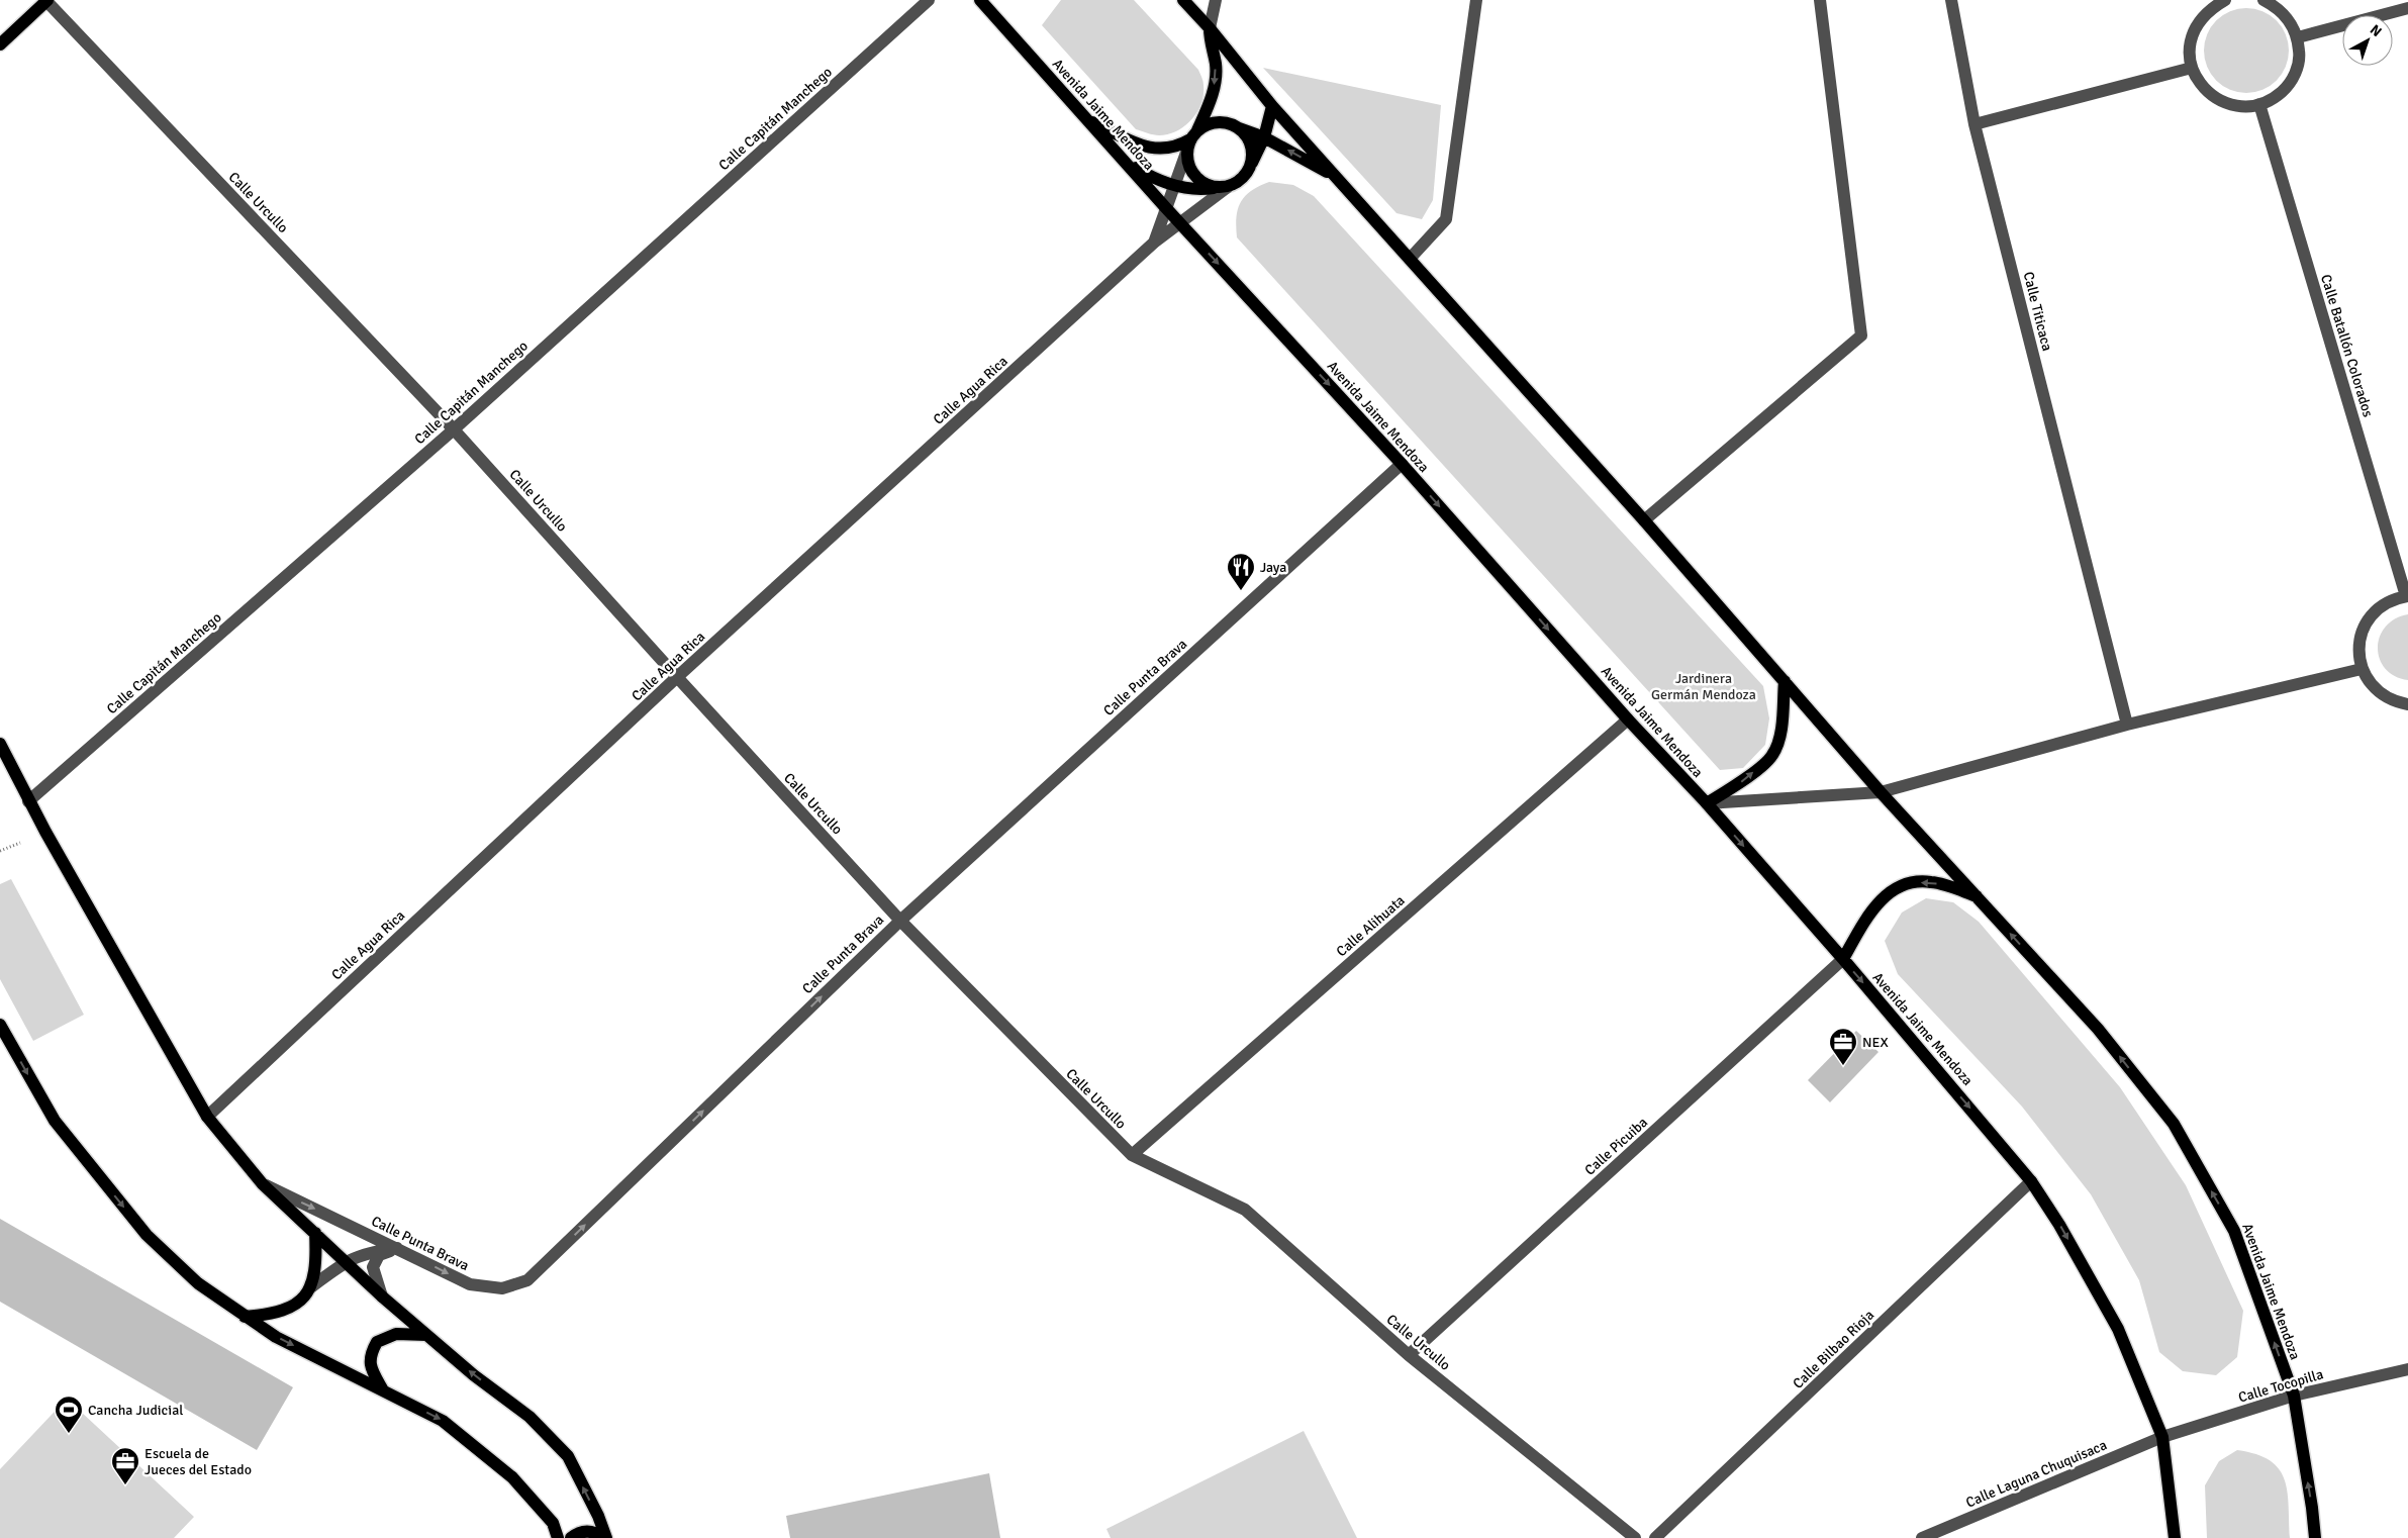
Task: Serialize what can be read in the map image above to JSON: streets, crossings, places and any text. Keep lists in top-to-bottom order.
{
  "streets": {
    "main road": ["Avenida Jaime Mendoza"],
    "street": [
      "Calle Capitán Manchego",
      "Calle Urcullo",
      "Calle Titicaca",
      "Calle Batallón Colorados",
      "Calle Agua Rica",
      "Calle Punta Brava",
      "Calle Alihuata",
      "Calle Picuiba",
      "Calle Bilbao Rioja",
      "Calle Tocopilla",
      "Calle Laguna Chuquisaca"
    ]
  },
  "crossings": [
    ["Avenida Jaime Mendoza", "Calle Agua Rica"],
    ["Avenida Jaime Mendoza", "Calle Punta Brava"],
    ["Avenida Jaime Mendoza", "Calle Alihuata"],
    ["Avenida Jaime Mendoza", "Calle Picuiba"],
    ["Avenida Jaime Mendoza", "Calle Bilbao Rioja"],
    ["Avenida Jaime Mendoza", "Calle Tocopilla"],
    ["Avenida Jaime Mendoza", "Calle Laguna Chuquisaca"],
    ["Calle Capitán Manchego", "Calle Urcullo"],
    ["Calle Urcullo", "Calle Agua Rica"],
    ["Calle Urcullo", "Calle Punta Brava"],
    ["Calle Urcullo", "Calle Alihuata"],
    ["Calle Urcullo", "Calle Picuiba"],
    ["Calle Tocopilla", "Calle Laguna Chuquisaca"]
  ],
  "one_way": ["Calle Punta Brava"],
  "parks": ["Jardinera Germán Mendoza"],
  "places": {
    "restaurant": ["Jaya"],
    "office": ["NEX", "Escuela de Jueces del Estado"],
    "sports": ["Cancha Judicial"]
  },
  "north": "top right"
}
